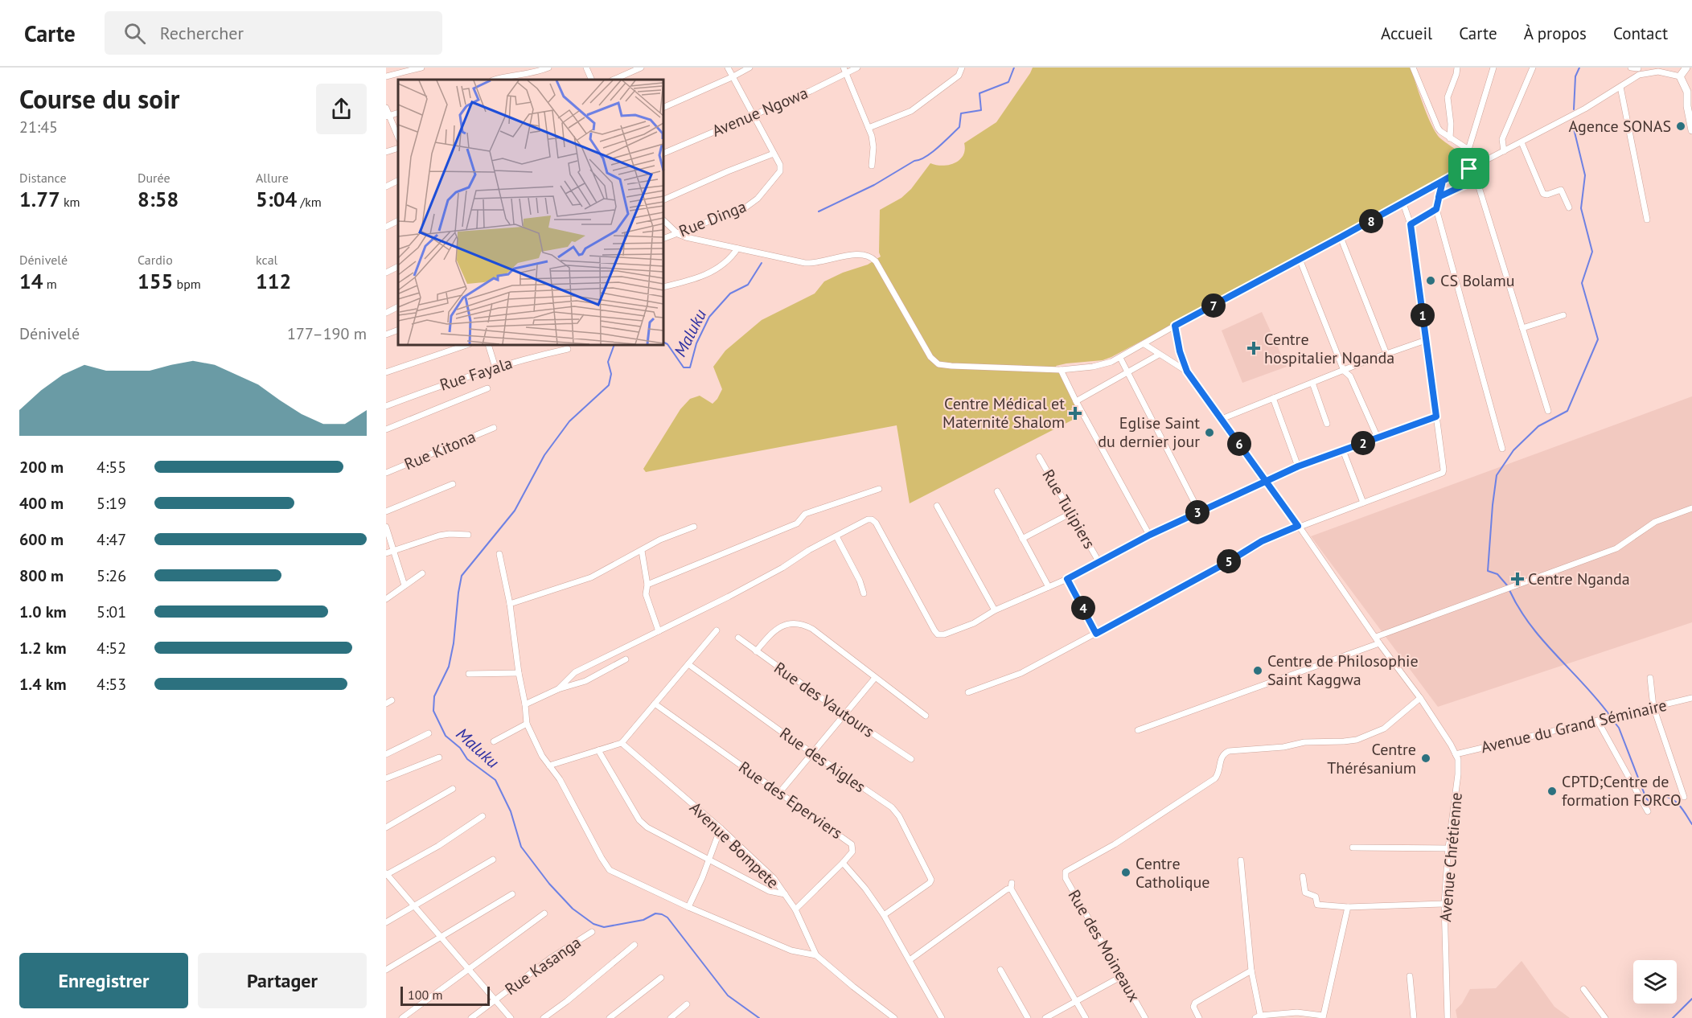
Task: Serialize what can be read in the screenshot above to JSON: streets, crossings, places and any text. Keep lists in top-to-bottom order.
{
  "streets": {
    "street": [
      "Avenue Ngowa",
      "Rue Dinga",
      "Rue Fayala",
      "Rue Kitona",
      "Rue Tulipiers",
      "Rue des Vautours",
      "Avenue du Grand Séminaire",
      "Rue des Aigles",
      "Rue des Eperviers",
      "Avenue Bompete",
      "Avenue Chrétienne",
      "Rue des Moineaux",
      "Rue Kasanga"
    ]
  },
  "crossings": [
    ["Avenue du Grand Séminaire", "Avenue Chrétienne"],
    ["Rue des Aigles", "Rue des Eperviers"]
  ],
  "water": ["Maluku"],
  "places": {
    "other": [
      "Agence SONAS",
      "CS Bolamu",
      "Eglise Saint du dernier jour",
      "Centre de Philosophie Saint Kaggwa",
      "Centre Thérésanium",
      "CPTD;Centre de formation FORCO",
      "Centre Catholique"
    ],
    "health": ["Centre hospitalier Nganda", "Centre Médical et Maternité Shalom", "Centre Nganda"]
  },
  "scale_bar": "100 m",
  "page": {
    "header": "Carte",
    "search": "Rechercher",
    "nav": [
      "Accueil",
      "Carte",
      "À propos",
      "Contact"
    ],
    "heading": ["Course du soir", "21:45"],
    "stats": [
      ["Distance", "1.77 km"],
      ["Durée", "8:58"],
      ["Allure", "5:04 /km"],
      ["Dénivelé", "14 m"],
      ["Cardio", "155 bpm"],
      ["kcal", "112"]
    ],
    "pins": [
      "8",
      "7",
      "1",
      "2",
      "6",
      "3",
      "5",
      "4"
    ],
    "chart": ["Dénivelé", "177–190 m"],
    "list": [
      {
        "name": "200 m",
        "note": "4:55"
      },
      {
        "name": "400 m",
        "note": "5:19"
      },
      {
        "name": "600 m",
        "note": "4:47"
      },
      {
        "name": "800 m",
        "note": "5:26"
      },
      {
        "name": "1.0 km",
        "note": "5:01"
      },
      {
        "name": "1.2 km",
        "note": "4:52"
      },
      {
        "name": "1.4 km",
        "note": "4:53"
      }
    ],
    "buttons": ["Enregistrer", "Partager"],
    "scale": "100 m"
  }
}
